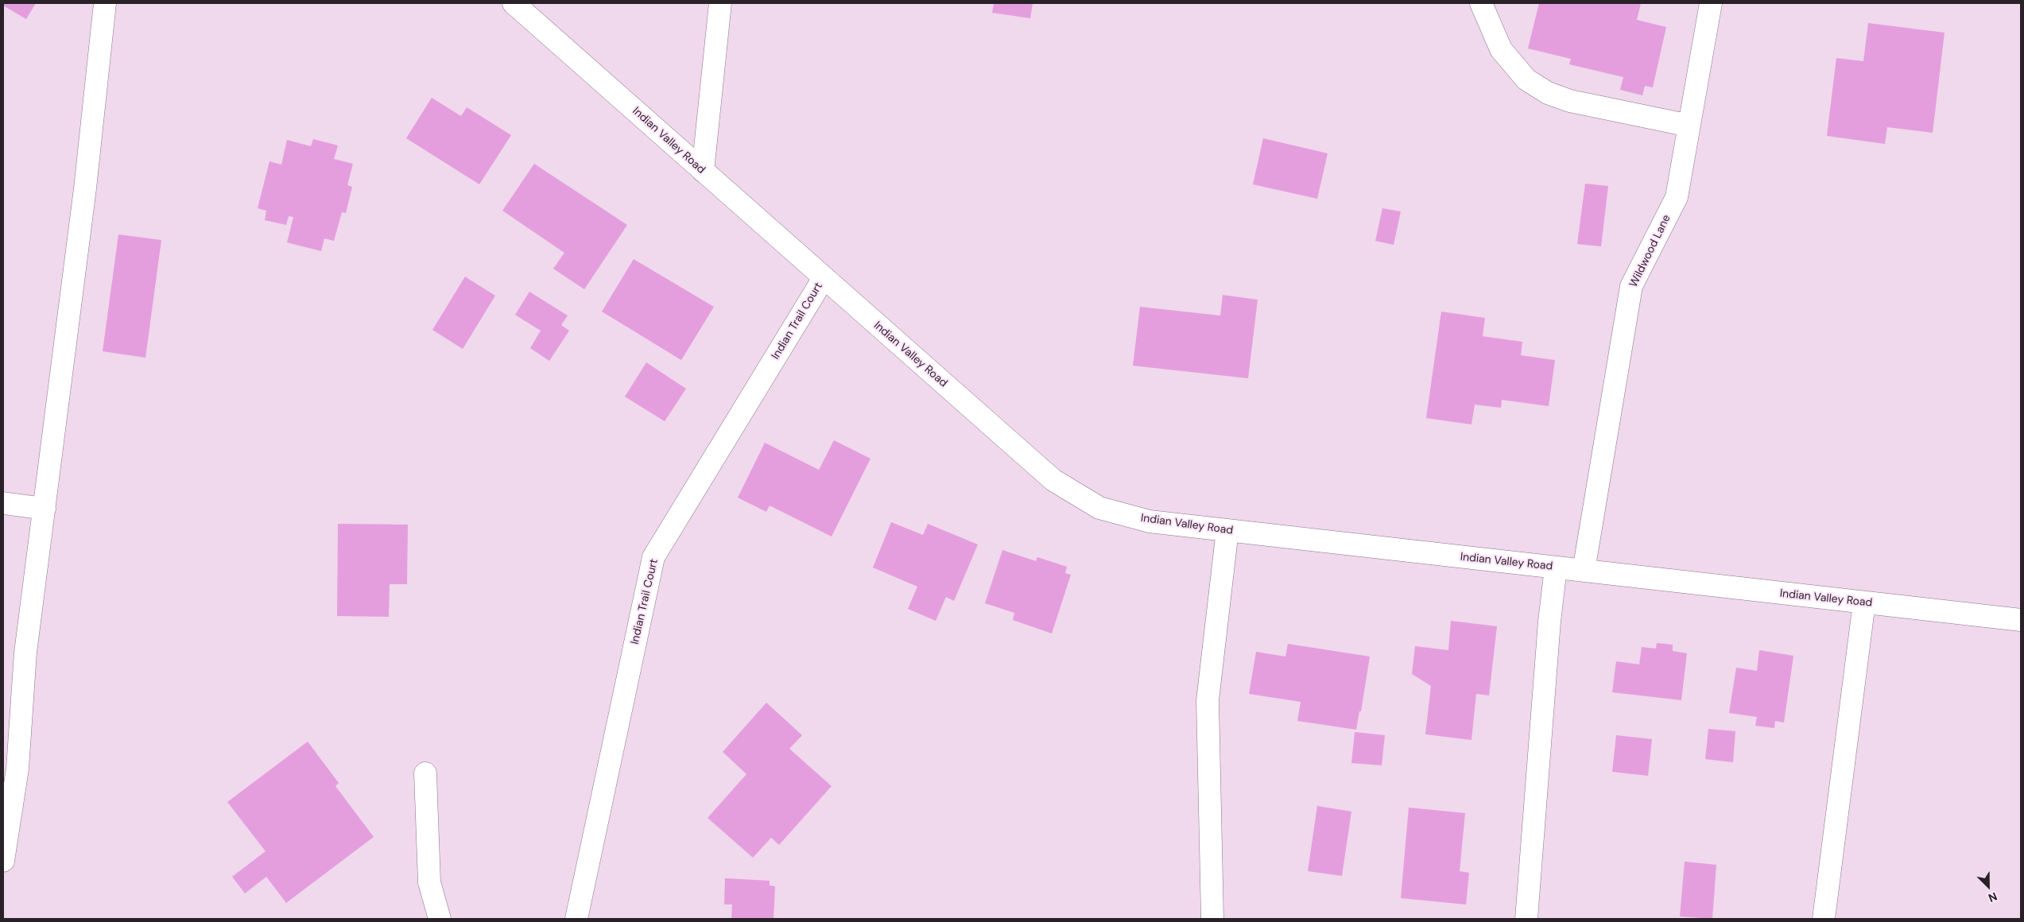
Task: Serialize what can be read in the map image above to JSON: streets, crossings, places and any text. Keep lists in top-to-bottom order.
{
  "streets": {
    "street": ["Indian Valley Road", "Wildwood Lane", "Indian Trail Court"]
  },
  "crossings": [
    ["Indian Valley Road", "Wildwood Lane"],
    ["Indian Valley Road", "Indian Trail Court"]
  ],
  "north": "bottom right"
}
